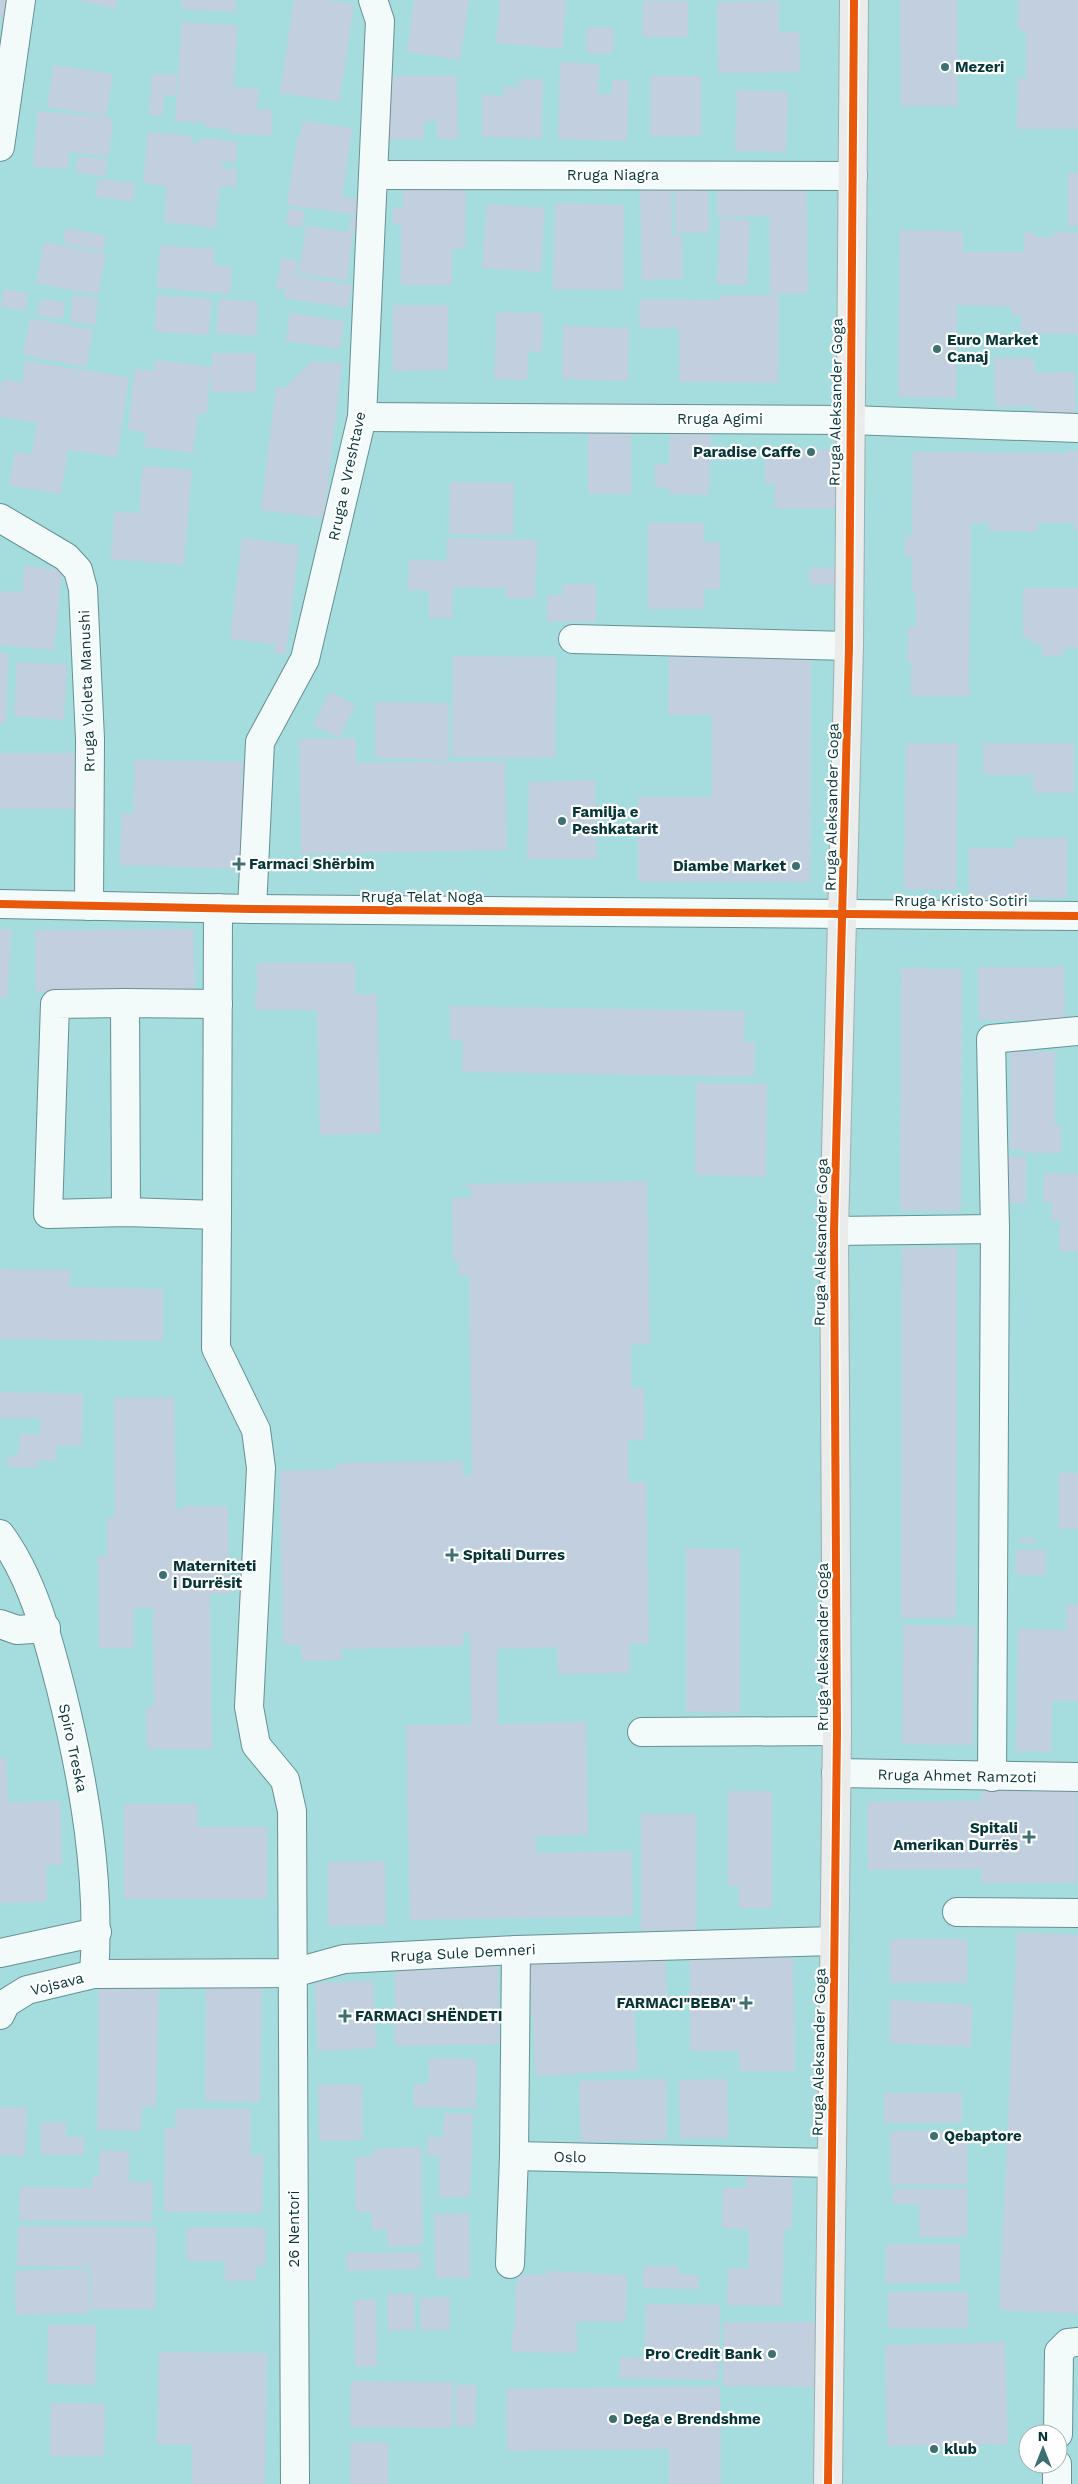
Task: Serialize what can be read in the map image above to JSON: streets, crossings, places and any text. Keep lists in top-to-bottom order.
{
  "streets": {
    "main road": ["Rruga Aleksander Goga"],
    "street": [
      "Rruga Niagra",
      "Rruga Agimi",
      "Rruga e Vreshtave",
      "Rruga Violeta Manushi",
      "Rruga Telat Noga",
      "Rruga Kristo Sotiri",
      "Spiro Treska",
      "Rruga Ahmet Ramzoti",
      "Rruga Sule Demneri",
      "Vojsava",
      "Oslo",
      "26 Nentori"
    ]
  },
  "crossings": [
    ["Rruga Niagra", "Rruga Aleksander Goga"],
    ["Rruga Niagra", "Rruga e Vreshtave"],
    ["Rruga Aleksander Goga", "Rruga Agimi"],
    ["Rruga Aleksander Goga", "Rruga Telat Noga"],
    ["Rruga Aleksander Goga", "Rruga Kristo Sotiri"],
    ["Rruga Aleksander Goga", "Rruga Ahmet Ramzoti"],
    ["Rruga Aleksander Goga", "Rruga Sule Demneri"],
    ["Rruga Aleksander Goga", "Oslo"],
    ["Rruga Agimi", "Rruga e Vreshtave"],
    ["Rruga e Vreshtave", "Rruga Telat Noga"],
    ["Rruga Violeta Manushi", "Rruga Telat Noga"],
    ["Rruga Telat Noga", "Rruga Kristo Sotiri"],
    ["Rruga Telat Noga", "26 Nentori"],
    ["Spiro Treska", "Rruga Sule Demneri"],
    ["Spiro Treska", "Vojsava"],
    ["Rruga Sule Demneri", "Vojsava"],
    ["Rruga Sule Demneri", "26 Nentori"]
  ],
  "places": {
    "other": [
      "Mezeri",
      "Euro Market Canaj",
      "Paradise Caffe",
      "Familja e Peshkatarit",
      "Diambe Market",
      "Materniteti i Durrësit",
      "Qebaptore",
      "Pro Credit Bank",
      "Dega e Brendshme",
      "klub"
    ],
    "health": [
      "Farmaci Shërbim",
      "Spitali Durres",
      "Spitali Amerikan Durrës",
      "FARMACI\"BEBA\"",
      "FARMACI SHËNDETI"
    ]
  },
  "north": "top"
}
